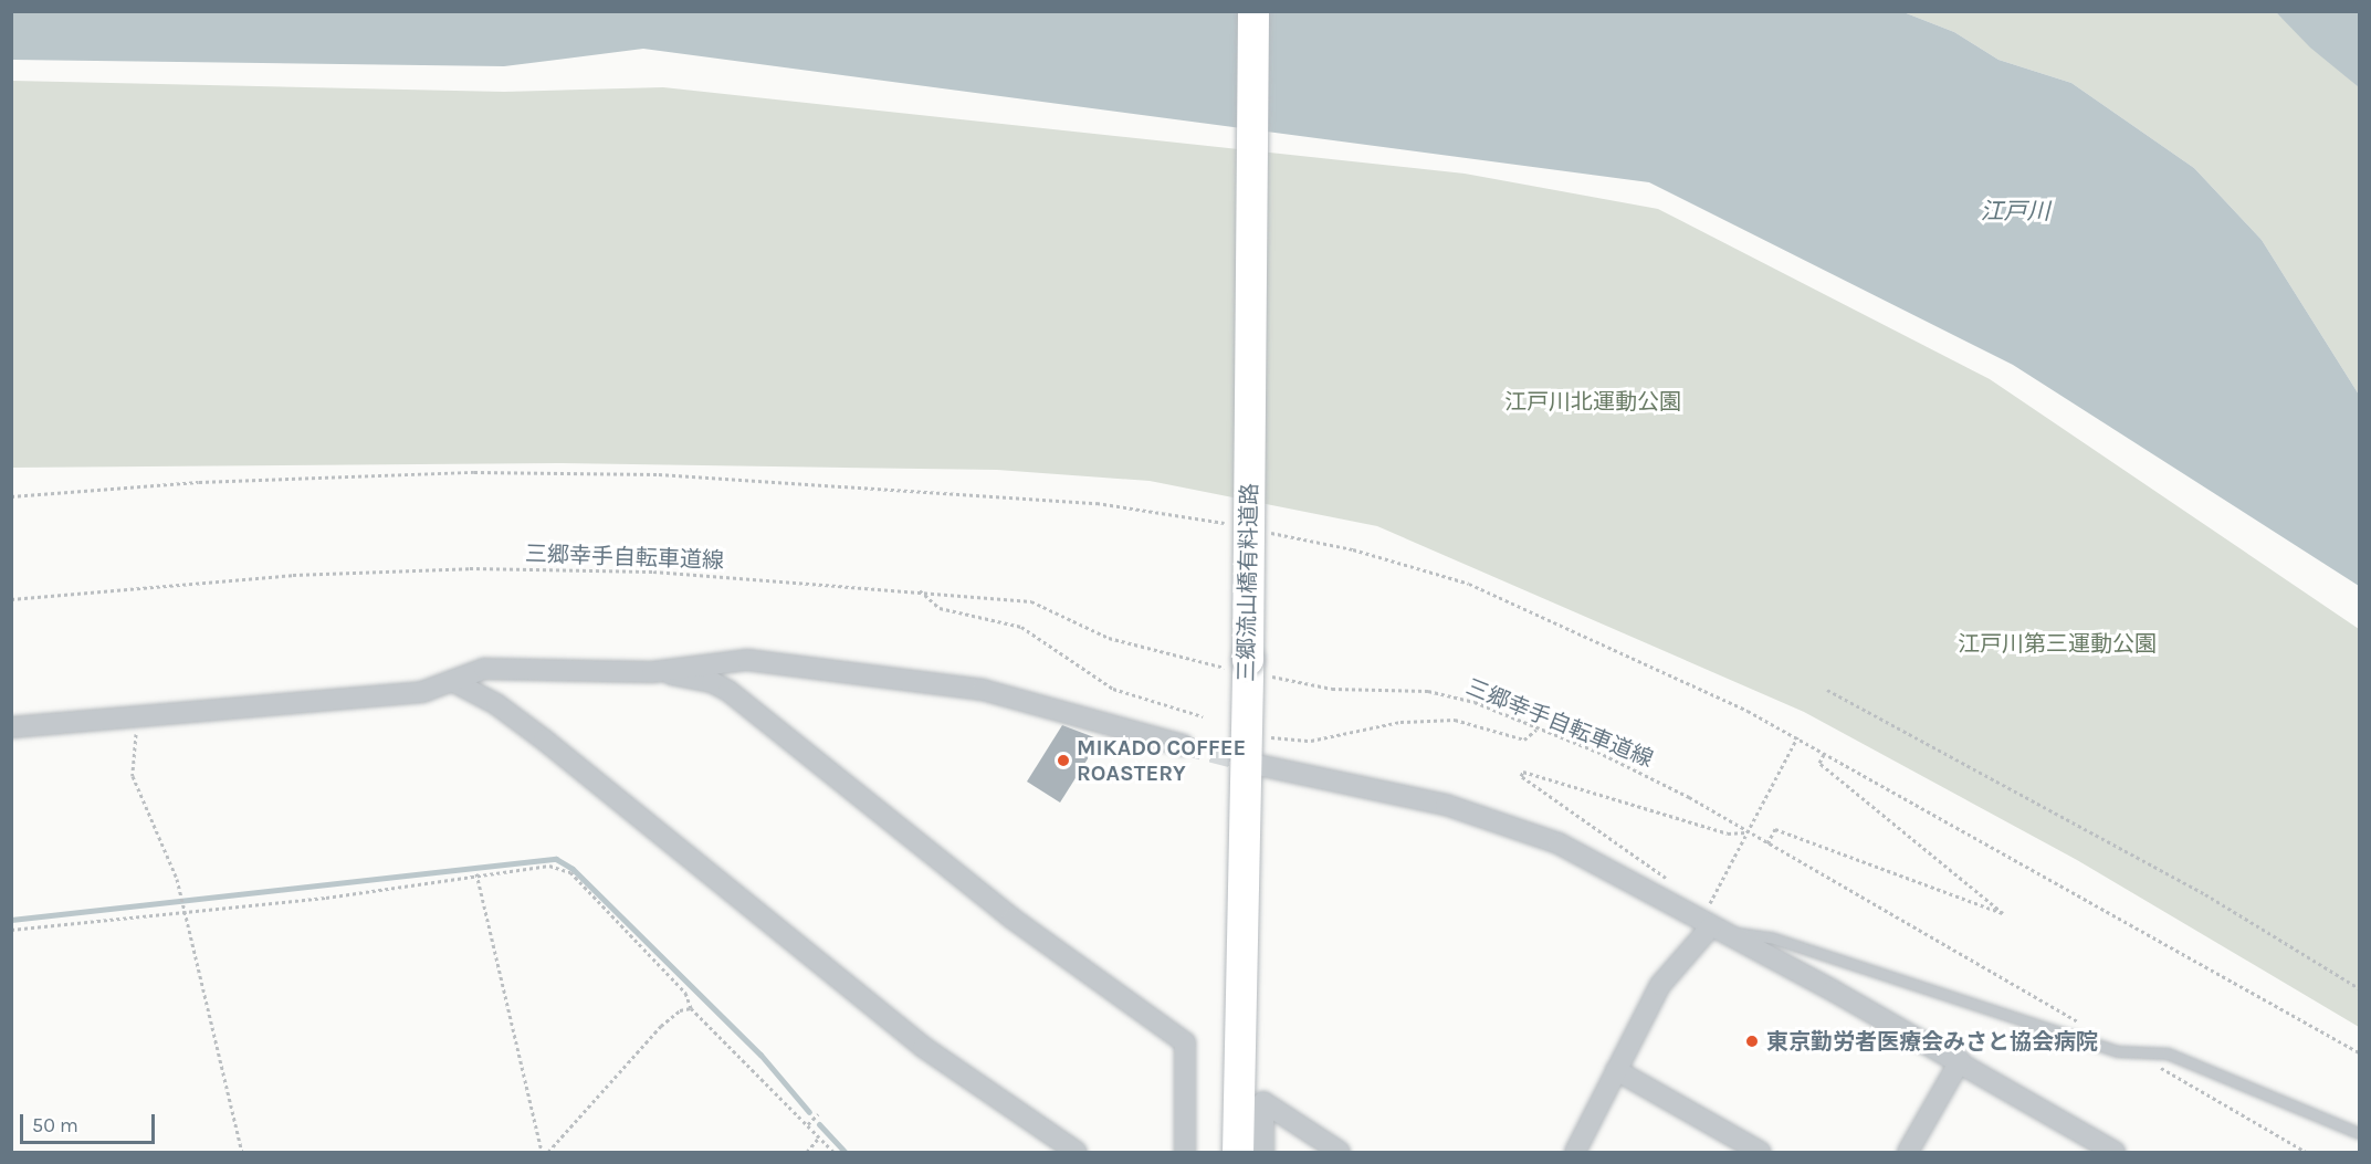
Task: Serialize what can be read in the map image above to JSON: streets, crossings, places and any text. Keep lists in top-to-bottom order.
{
  "streets": {
    "main road": ["三郷流山橋有料道路"],
    "path": ["三郷幸手自転車道線"]
  },
  "crossings": [
    ["三郷幸手自転車道線", "三郷流山橋有料道路"]
  ],
  "water": ["江戸川"],
  "parks": ["江戸川北運動公園", "江戸川第三運動公園"],
  "places": ["MIKADO COFFEE ROASTERY", "東京勤労者医療会みさと協会病院"],
  "scale_bar": "50 m"
}
